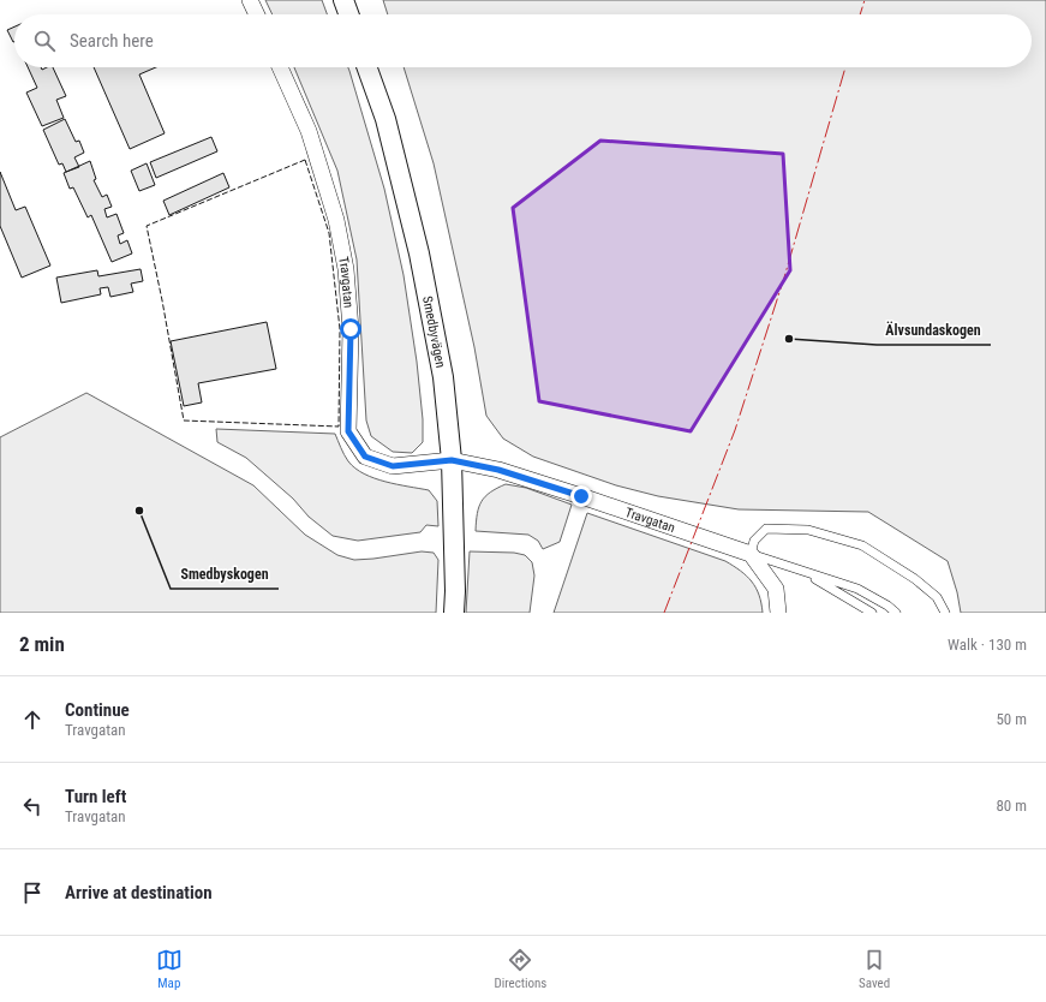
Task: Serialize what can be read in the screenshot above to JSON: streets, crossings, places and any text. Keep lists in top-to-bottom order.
{
  "streets": {
    "street": ["Travgatan", "Smedbyvägen"]
  },
  "crossings": [
    ["Travgatan", "Smedbyvägen"]
  ],
  "places": ["Älvsundaskogen", "Smedbyskogen"],
  "page": {
    "search": "Search here",
    "heading": ["2 min", "Walk · 130 m"],
    "list": [
      ["Continue", "Travgatan", "50 m"],
      ["Turn left", "Travgatan", "80 m"],
      "Arrive at destination"
    ],
    "nav": ["Map", "Directions", "Saved"]
  }
}
